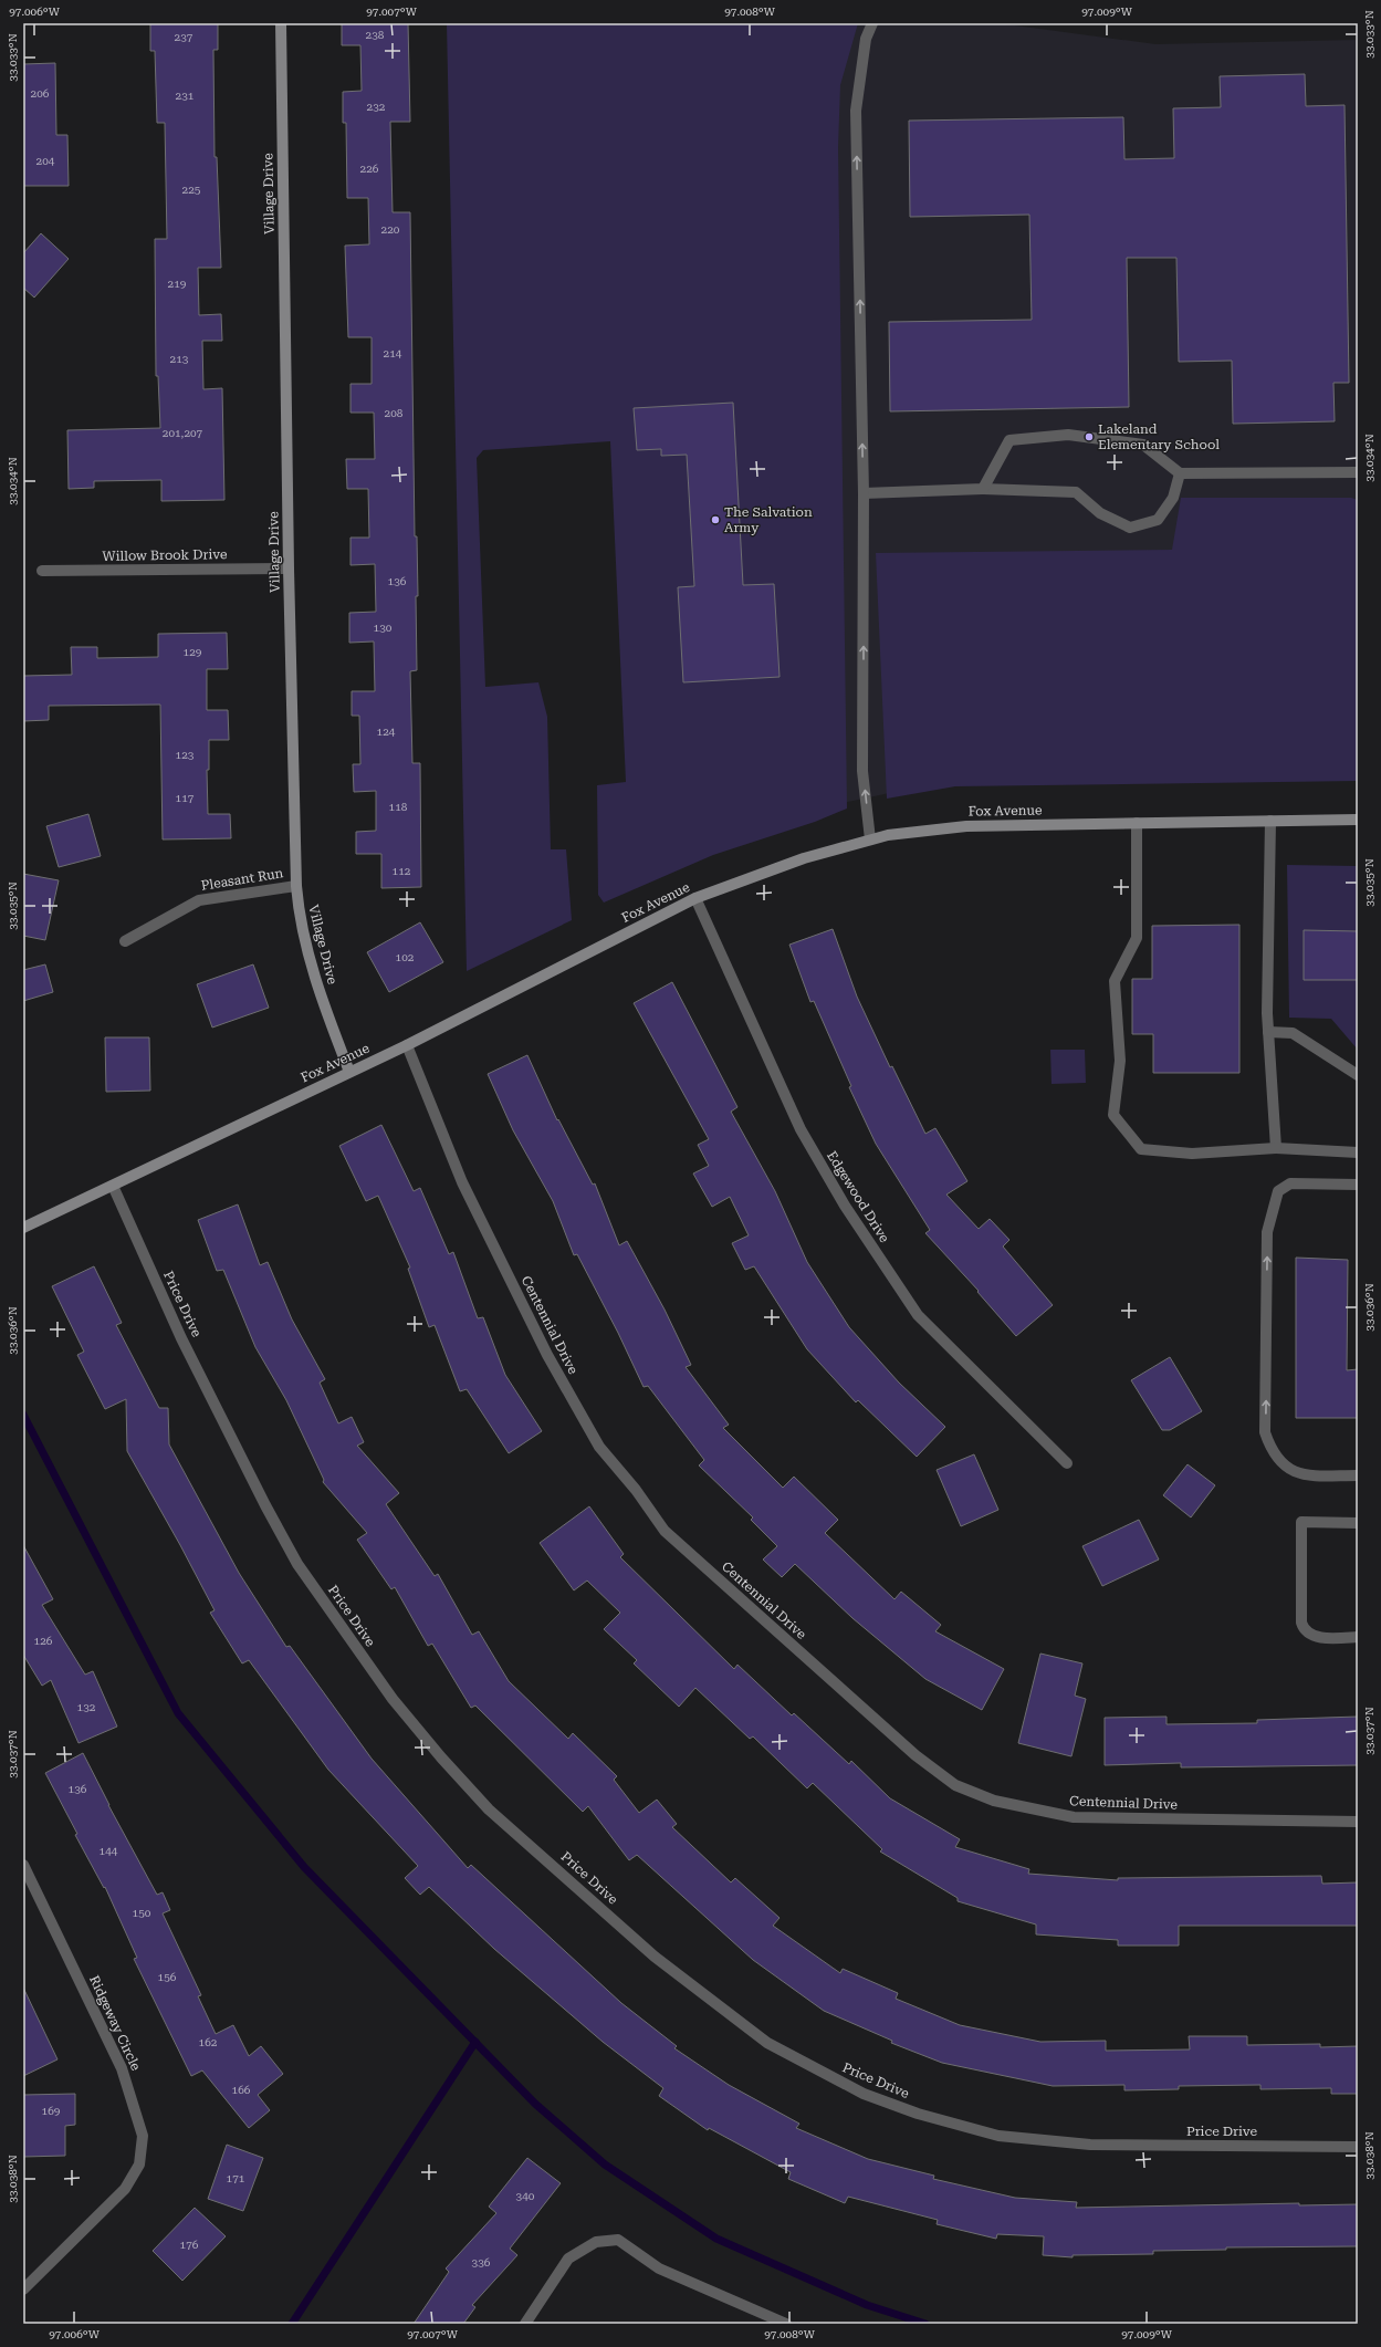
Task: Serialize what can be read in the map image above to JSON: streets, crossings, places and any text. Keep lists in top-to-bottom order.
{
  "streets": {
    "main road": ["Village Drive", "Fox Avenue"],
    "street": [
      "Willow Brook Drive",
      "Pleasant Run",
      "Edgewood Drive",
      "Price Drive",
      "Centennial Drive",
      "Ridgeway Circle"
    ]
  },
  "crossings": [
    ["Village Drive", "Willow Brook Drive"],
    ["Village Drive", "Fox Avenue"],
    ["Village Drive", "Pleasant Run"],
    ["Fox Avenue", "Edgewood Drive"],
    ["Fox Avenue", "Price Drive"],
    ["Fox Avenue", "Centennial Drive"]
  ],
  "places": ["Lakeland Elementary School", "The Salvation Army"],
  "house_numbers": [
    "238",
    "237",
    "206",
    "231",
    "232",
    "204",
    "226",
    "225",
    "220",
    "219",
    "214",
    "213",
    "208",
    "201,207",
    "136",
    "130",
    "129",
    "124",
    "123",
    "117",
    "118",
    "112",
    "102",
    "126",
    "132",
    "136",
    "144",
    "150",
    "156",
    "162",
    "166",
    "169",
    "171",
    "340",
    "176",
    "336"
  ],
  "coordinates": [
    "97.006°W",
    "97.007°W",
    "97.008°W",
    "97.009°W",
    "33.033°N",
    "33.034°N",
    "33.035°N",
    "33.036°N",
    "33.037°N",
    "33.038°N"
  ]
}
